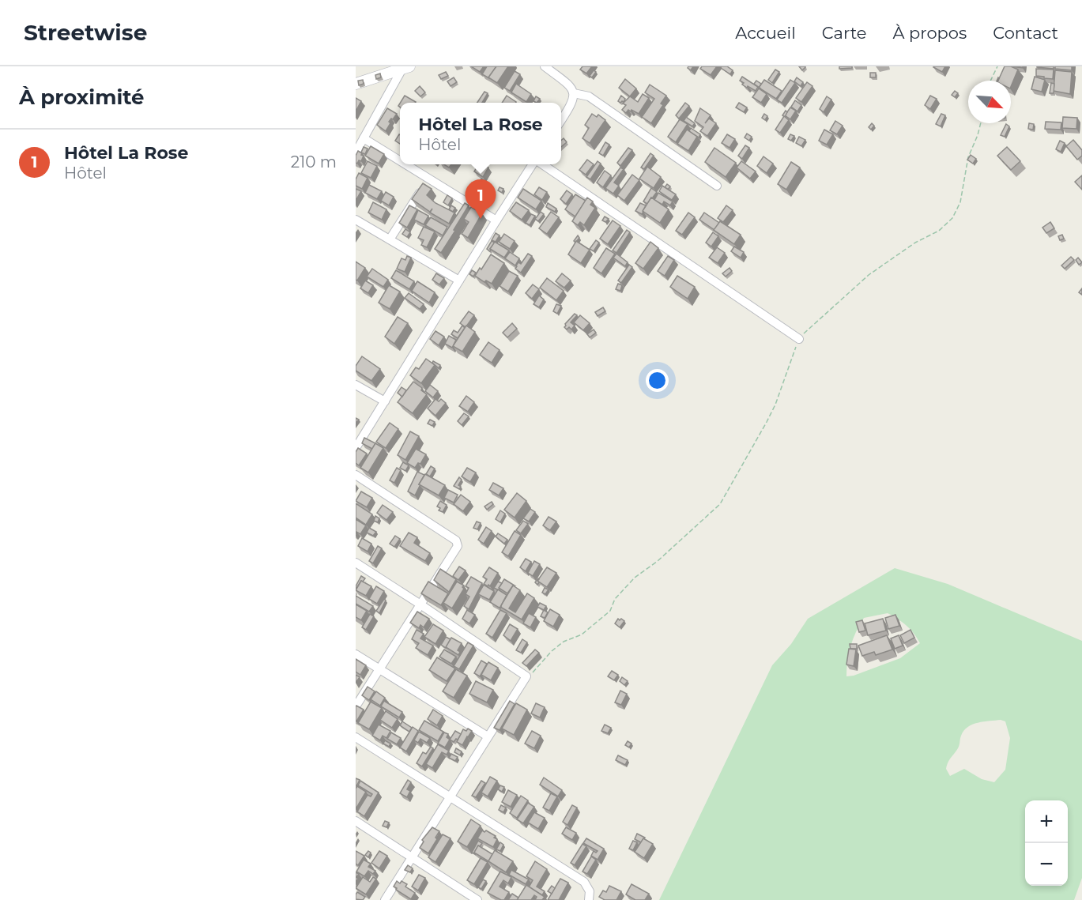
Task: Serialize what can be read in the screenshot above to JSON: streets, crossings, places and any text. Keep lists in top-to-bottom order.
{
  "north": "bottom right",
  "page": {
    "header": "Streetwise",
    "nav": [
      "Accueil",
      "Carte",
      "À propos",
      "Contact"
    ],
    "heading": "À proximité",
    "popup": ["Hôtel La Rose", "Hôtel"],
    "list": [
      {
        "mark": "1",
        "name": "Hôtel La Rose",
        "note": "Hôtel",
        "value": "210 m"
      }
    ],
    "pins": "1",
    "map_buttons": ["+", "−"]
  }
}
